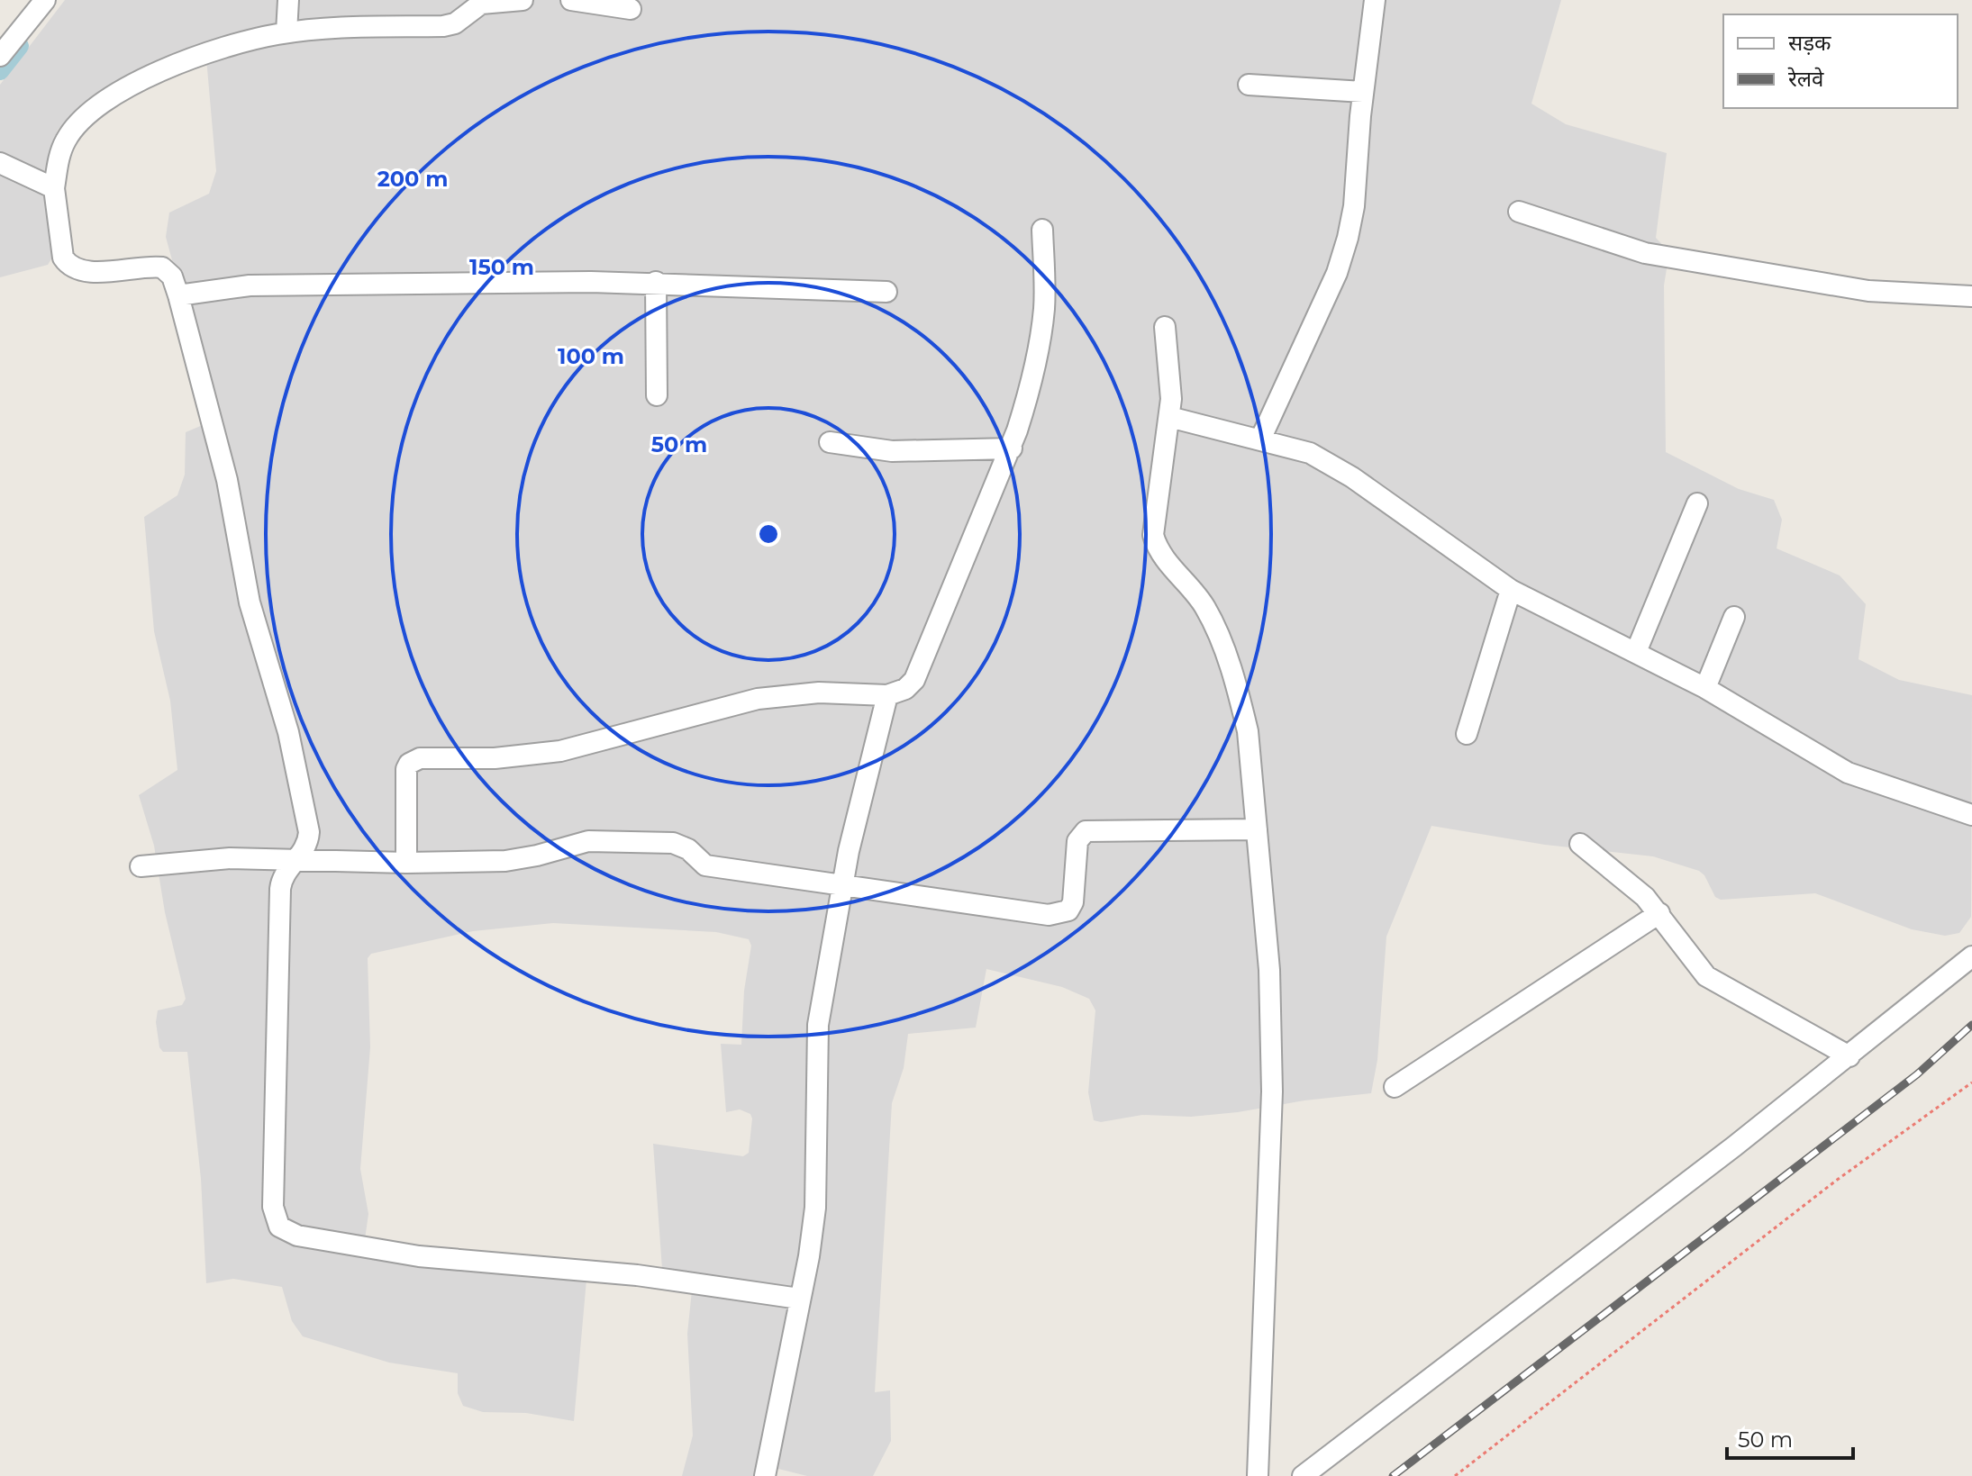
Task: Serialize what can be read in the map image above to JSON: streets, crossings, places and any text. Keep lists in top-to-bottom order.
{
  "legend": ["सड़क", "रेलवे"],
  "scale_bar": "50 m",
  "rings": [
    "200 m",
    "150 m",
    "100 m",
    "50 m"
  ]
}
